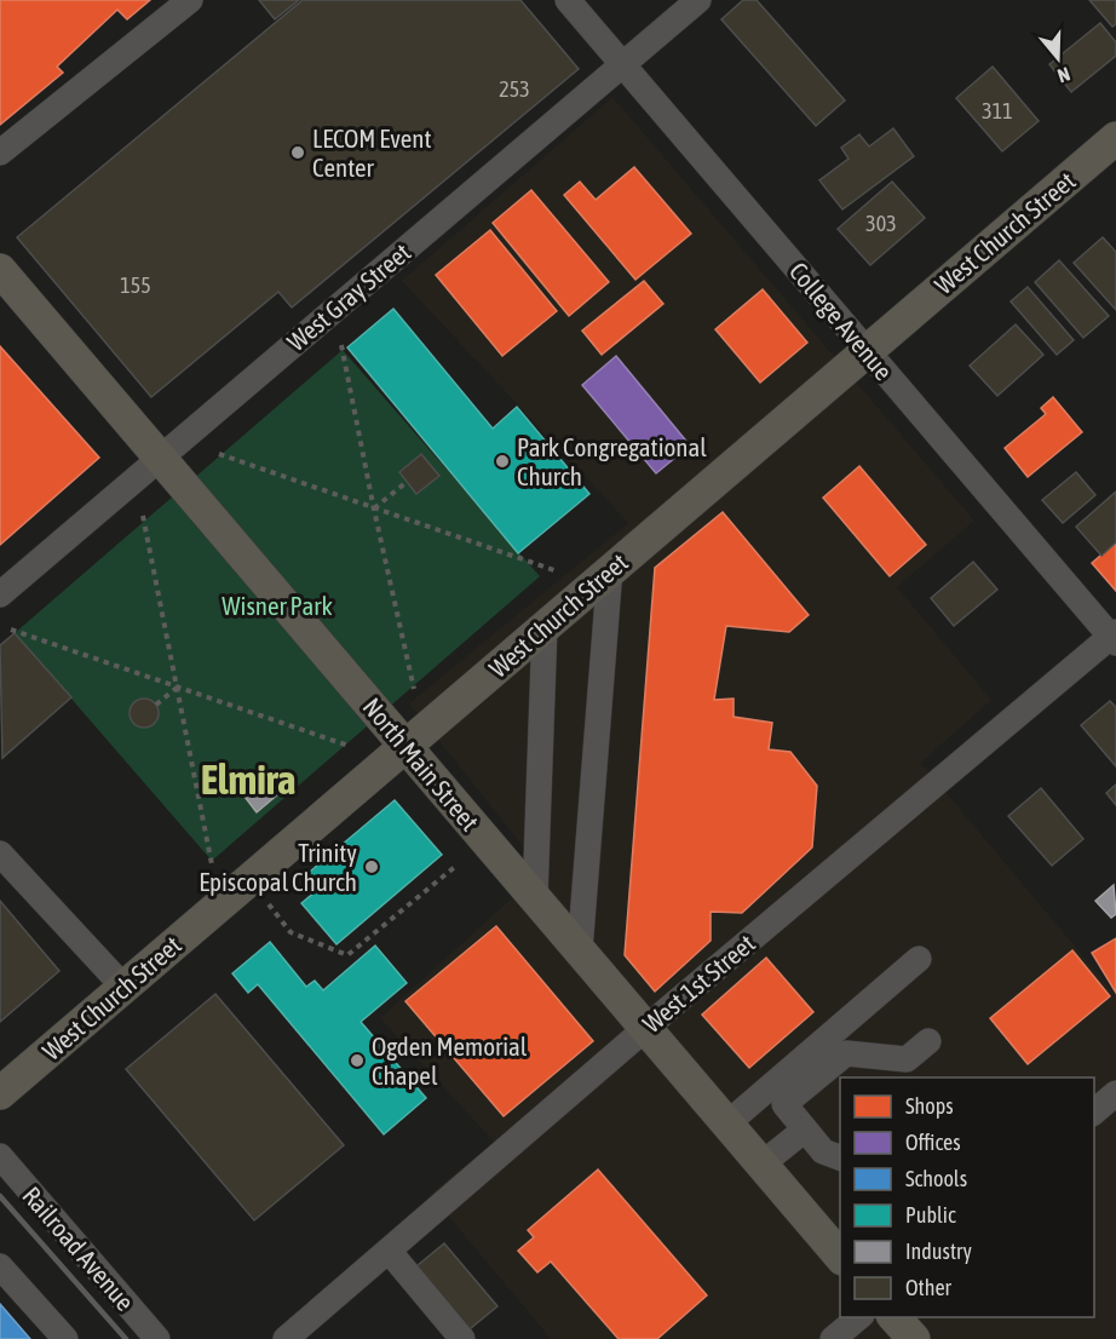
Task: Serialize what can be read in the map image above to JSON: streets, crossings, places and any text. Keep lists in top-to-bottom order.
{
  "streets": {
    "main road": ["West Church Street", "North Main Street"],
    "street": [
      "West Gray Street",
      "College Avenue",
      "West 1st Street",
      "Railroad Avenue"
    ]
  },
  "crossings": [
    ["West Church Street", "College Avenue"],
    ["West Church Street", "North Main Street"],
    ["West Gray Street", "College Avenue"],
    ["West Gray Street", "North Main Street"],
    ["College Avenue", "West 1st Street"],
    ["North Main Street", "West 1st Street"]
  ],
  "districts": ["Elmira"],
  "parks": ["Wisner Park"],
  "places": [
    "LECOM Event Center",
    "Park Congregational Church",
    "Trinity Episcopal Church",
    "Ogden Memorial Chapel"
  ],
  "house_numbers": [
    "253",
    "311",
    "303",
    "155"
  ],
  "legend": [
    "Shops",
    "Offices",
    "Schools",
    "Public",
    "Industry",
    "Other"
  ],
  "north": "bottom"
}
